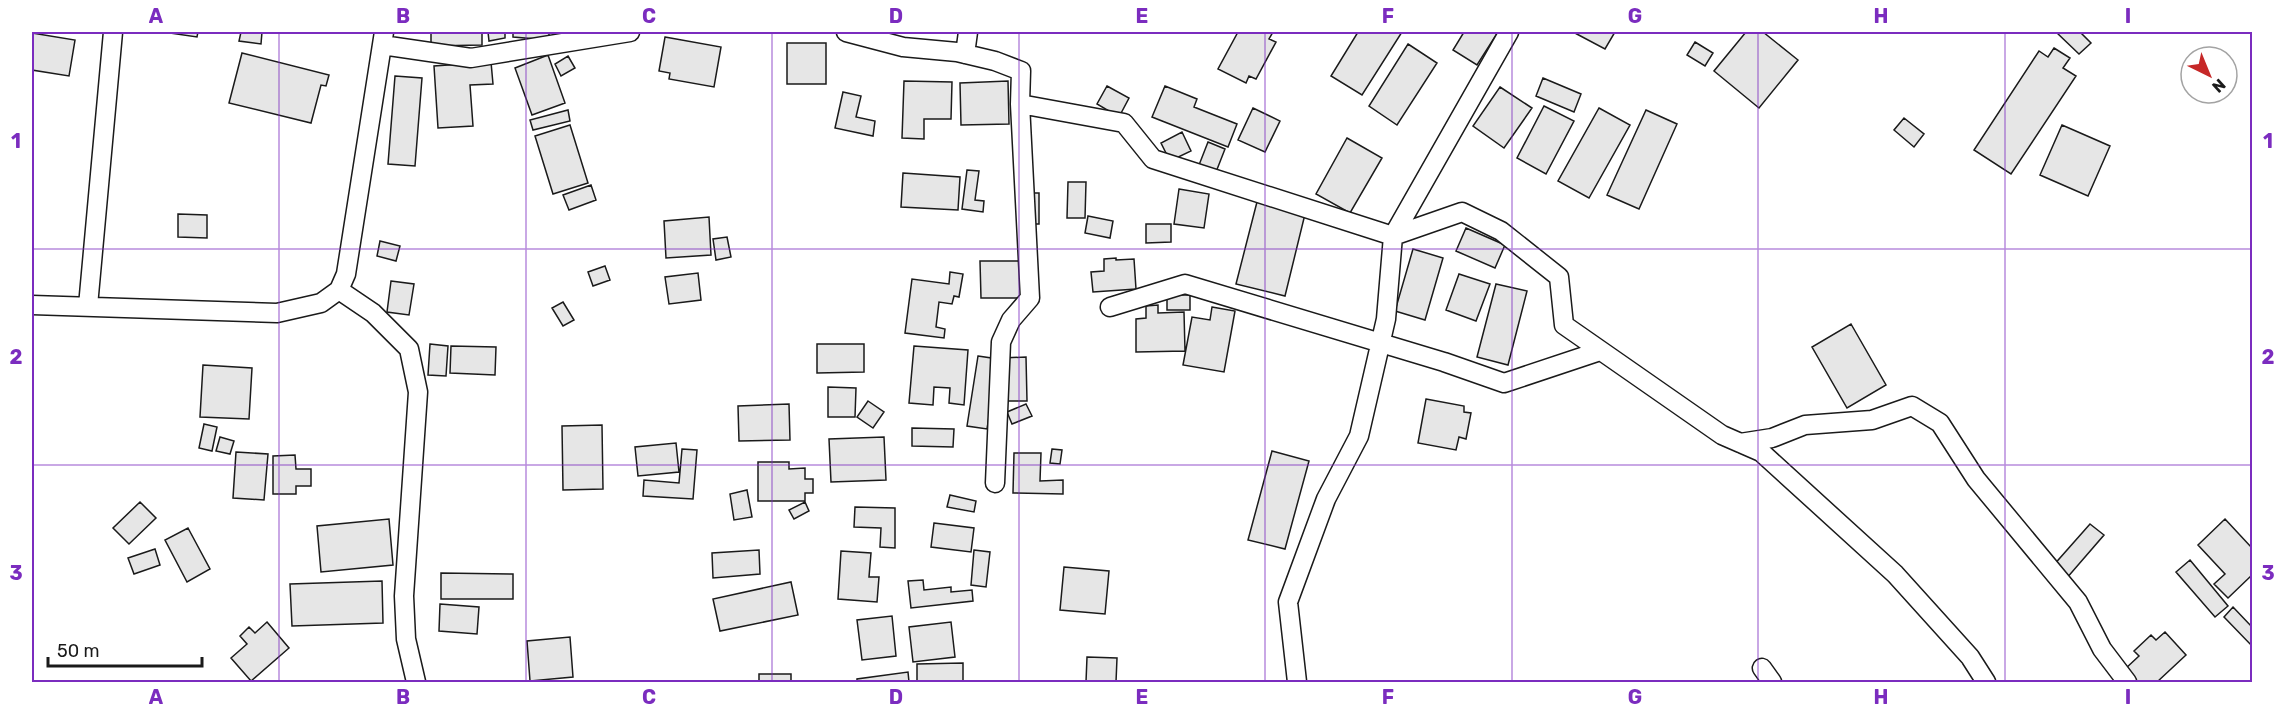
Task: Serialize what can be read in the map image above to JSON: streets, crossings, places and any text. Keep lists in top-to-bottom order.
{
  "scale_bar": "50 m",
  "north": "bottom right",
  "grid": {
    "columns": [
      "A",
      "B",
      "C",
      "D",
      "E",
      "F",
      "G",
      "H",
      "I"
    ],
    "rows": ["1", "2", "3"]
  }
}
